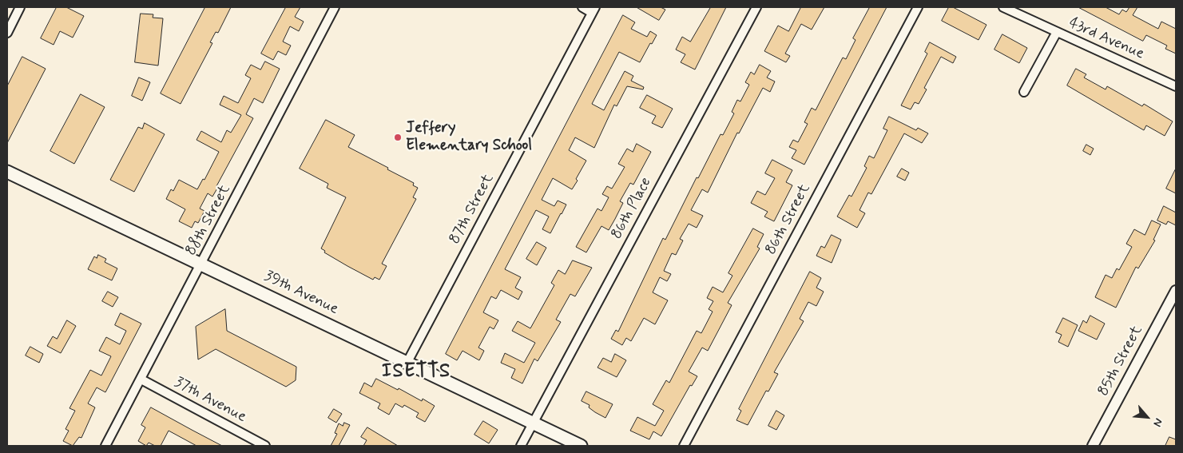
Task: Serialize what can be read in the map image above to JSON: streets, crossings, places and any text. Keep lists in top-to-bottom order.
{
  "streets": {
    "main road": ["39th Avenue"],
    "street": [
      "43rd Avenue",
      "86th Place",
      "87th Street",
      "86th Street",
      "88th Street",
      "85th Street",
      "37th Avenue"
    ]
  },
  "crossings": [
    ["86th Place", "39th Avenue"],
    ["87th Street", "39th Avenue"],
    ["88th Street", "39th Avenue"],
    ["88th Street", "37th Avenue"]
  ],
  "districts": ["ISETTS"],
  "places": ["Jeffery Elementary School"],
  "north": "bottom right"
}
